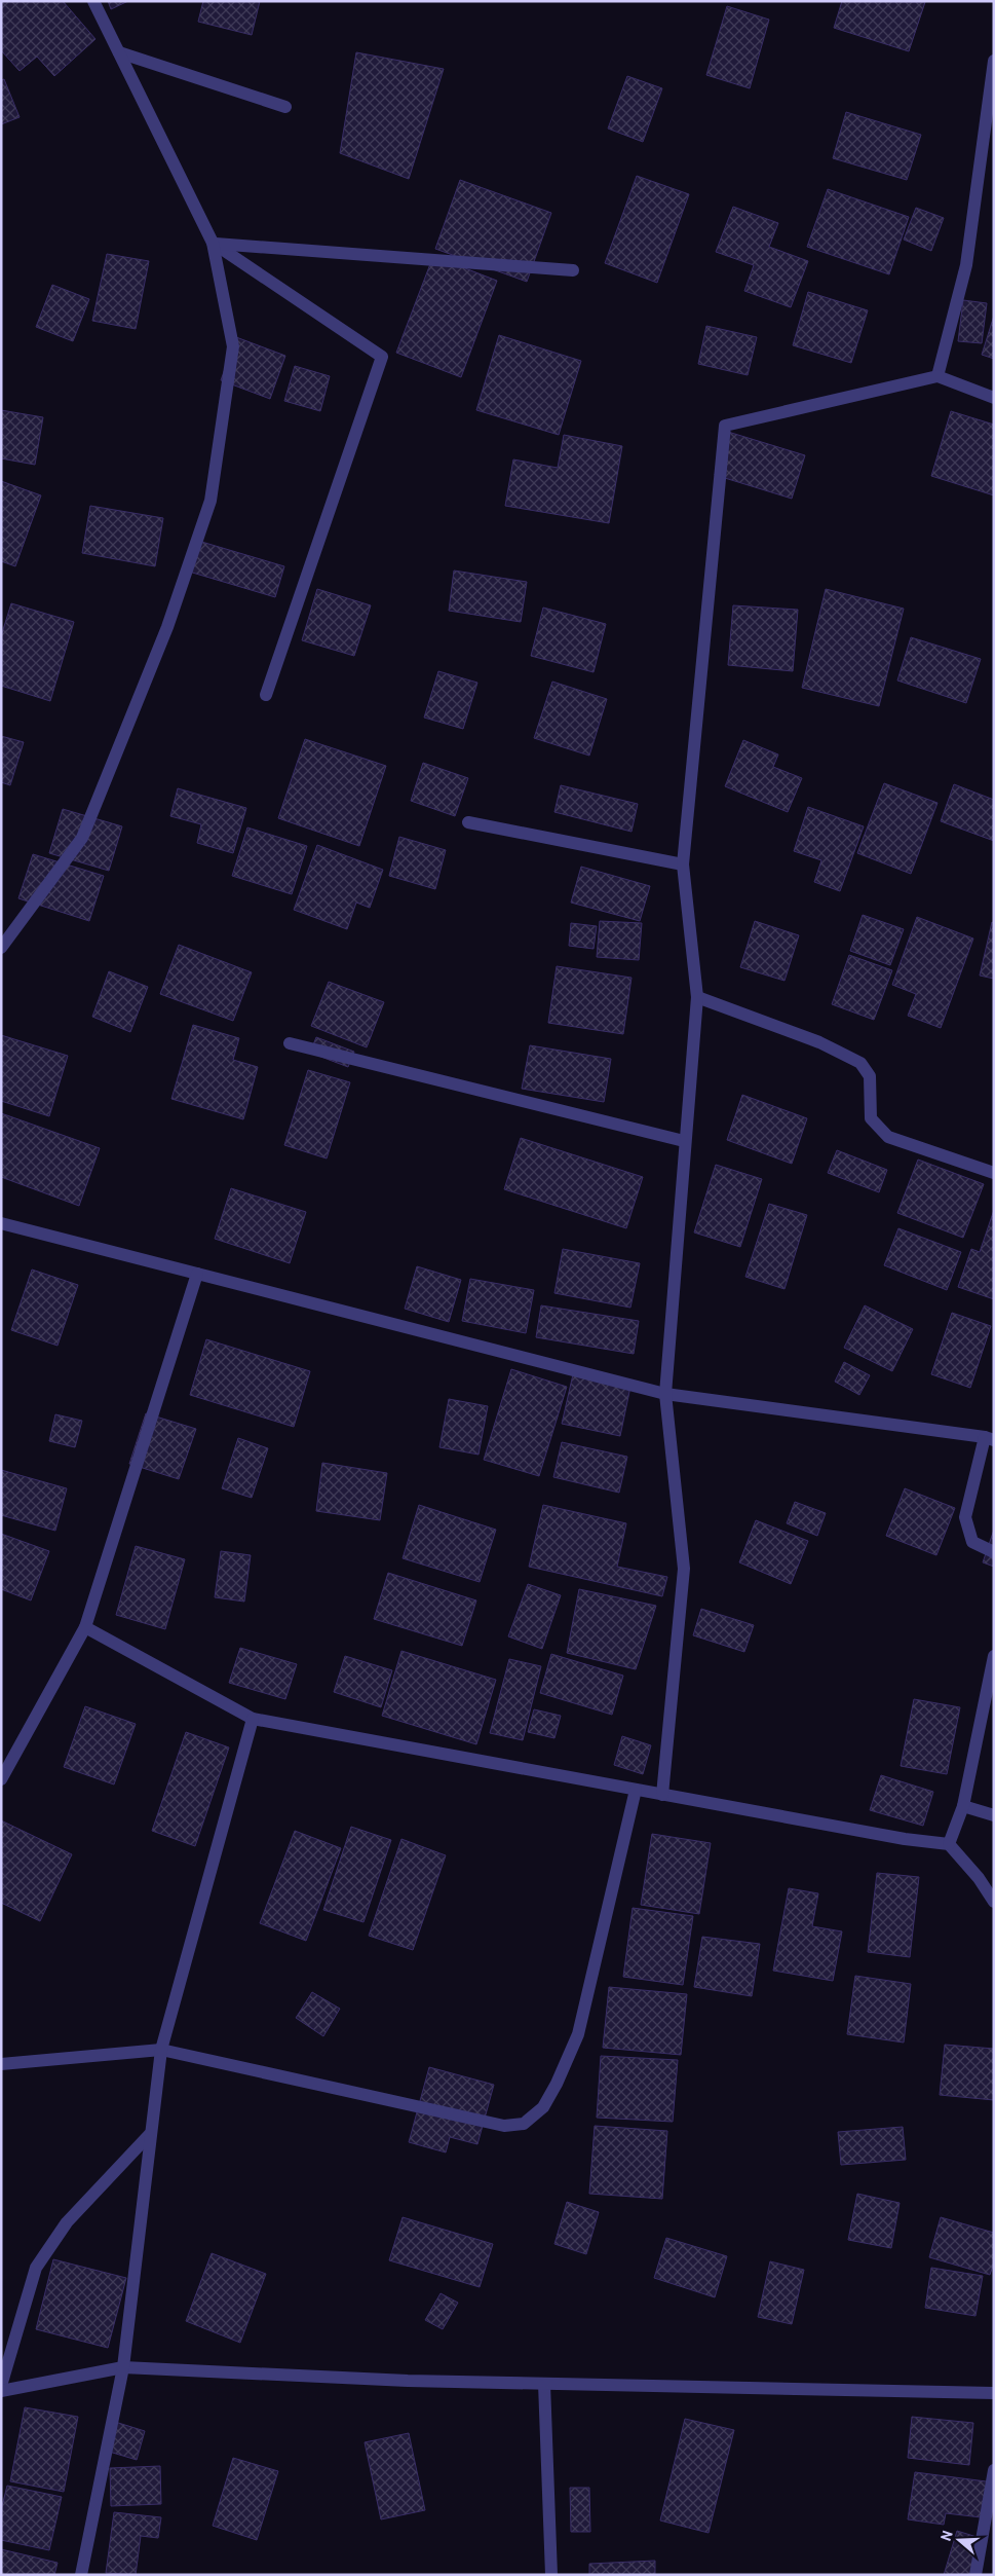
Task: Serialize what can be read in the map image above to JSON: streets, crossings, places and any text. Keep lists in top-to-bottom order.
{
  "north": "left"
}
